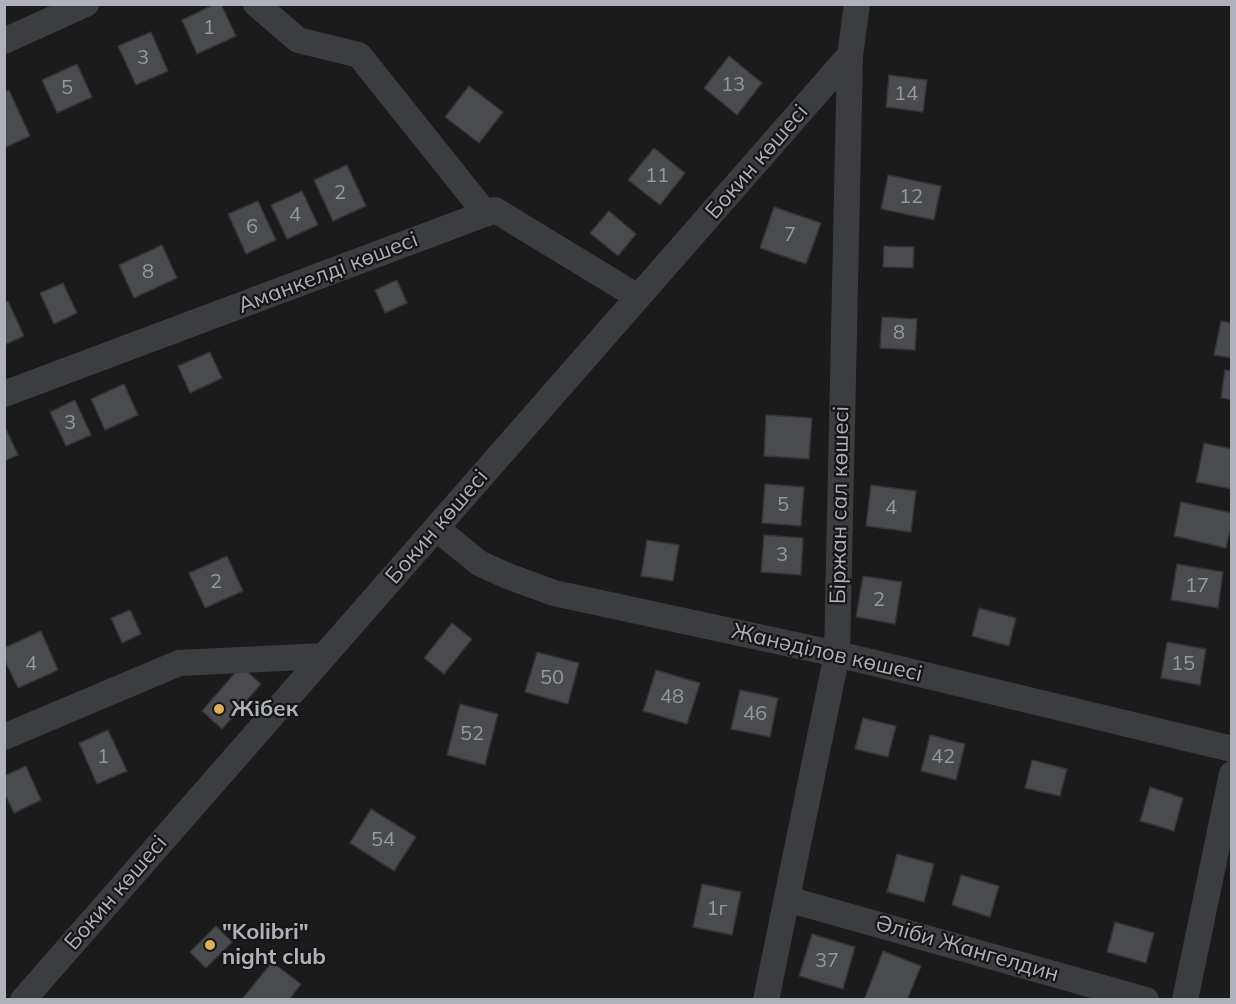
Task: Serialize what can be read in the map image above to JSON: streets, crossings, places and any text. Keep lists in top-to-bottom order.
{
  "streets": {
    "street": [
      "Бокин көшесі",
      "Аманкелді көшесі",
      "Біржан сал көшесі",
      "Жанәділов көшесі",
      "Әліби Жангелдин"
    ]
  },
  "crossings": [
    ["Бокин көшесі", "Біржан сал көшесі"],
    ["Бокин көшесі", "Жанәділов көшесі"],
    ["Біржан сал көшесі", "Жанәділов көшесі"],
    ["Біржан сал көшесі", "Әліби Жангелдин"]
  ],
  "places": ["Жібек", "\"Kolibri\" night club"],
  "house_numbers": [
    "1",
    "3",
    "13",
    "5",
    "14",
    "11",
    "2",
    "12",
    "4",
    "6",
    "7",
    "8",
    "8",
    "3",
    "5",
    "4",
    "3",
    "2",
    "17",
    "2",
    "4",
    "15",
    "50",
    "48",
    "46",
    "52",
    "1",
    "42",
    "54",
    "1г",
    "37"
  ]
}
